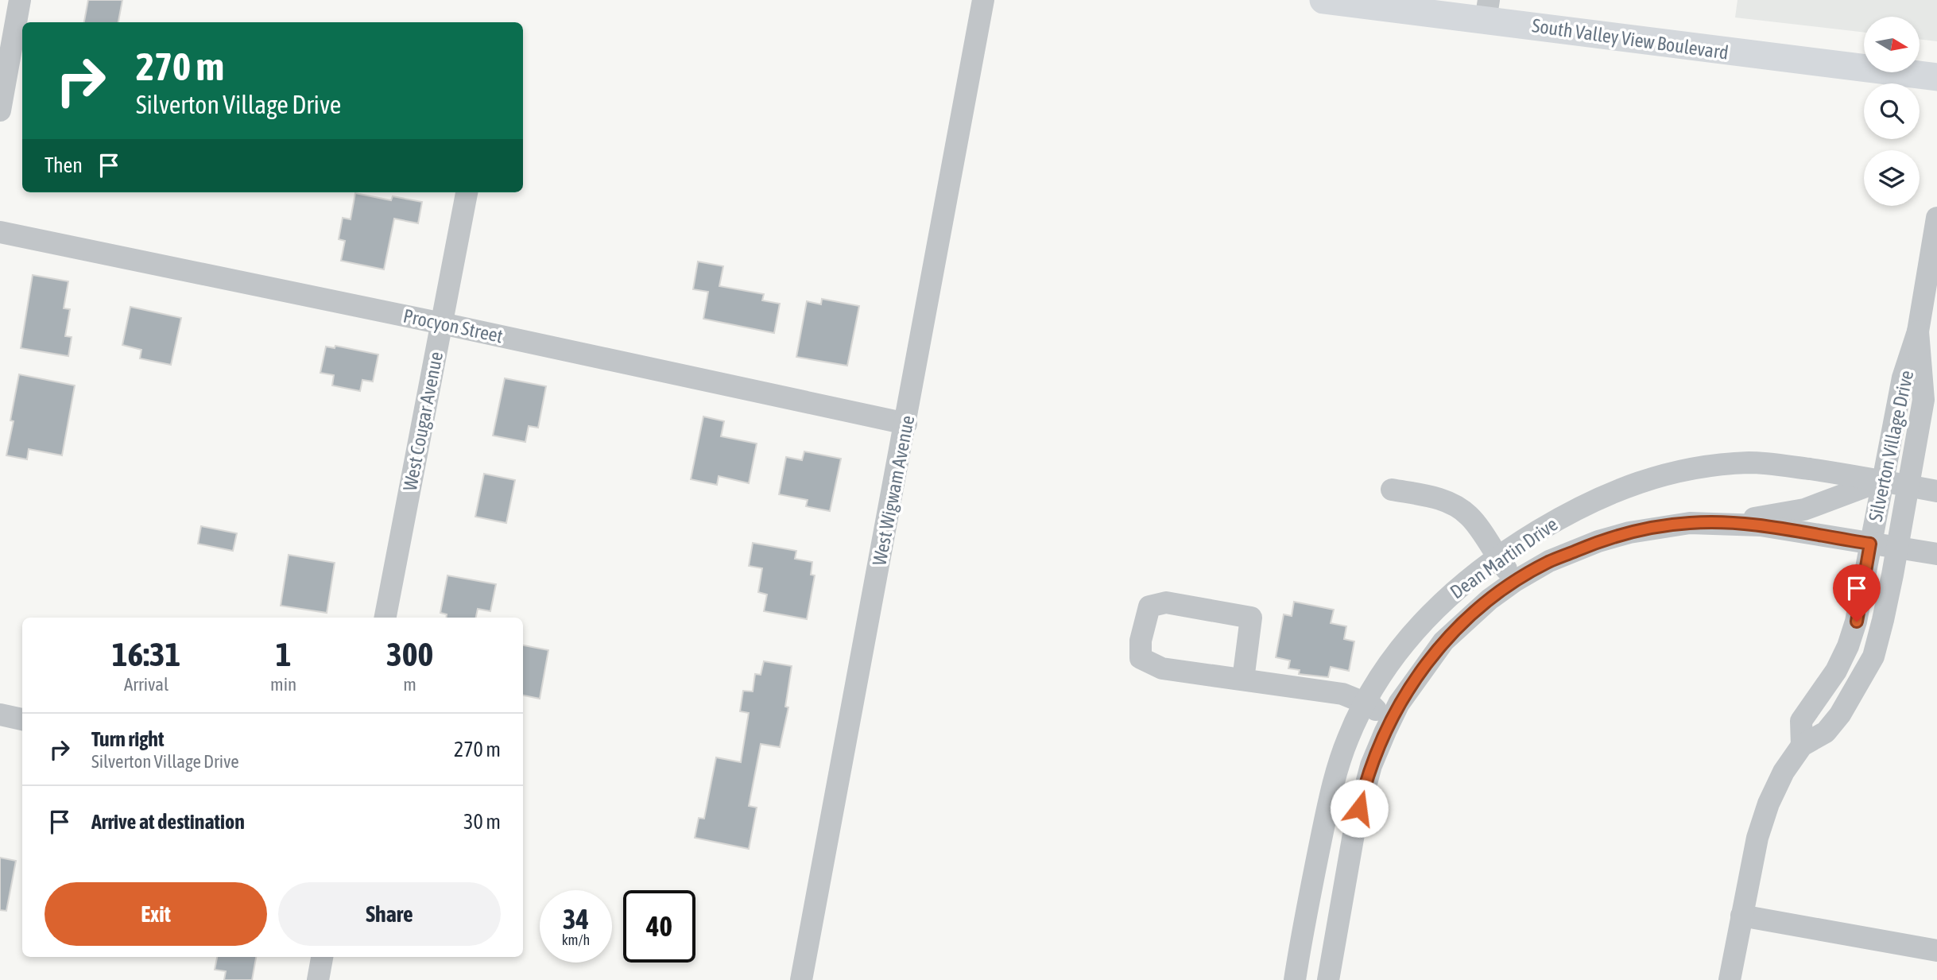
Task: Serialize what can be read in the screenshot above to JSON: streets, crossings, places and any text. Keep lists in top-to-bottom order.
{
  "streets": {
    "main road": ["South Valley View Boulevard"],
    "street": [
      "Procyon Street",
      "West Cougar Avenue",
      "Silverton Village Drive",
      "West Wigwam Avenue",
      "Dean Martin Drive"
    ]
  },
  "crossings": [
    ["Procyon Street", "West Cougar Avenue"],
    ["Procyon Street", "West Wigwam Avenue"],
    ["Silverton Village Drive", "Dean Martin Drive"]
  ],
  "north": "right",
  "page": {
    "turn": ["270 m", "Silverton Village Drive"],
    "then": "Then",
    "eta": [
      "16:31",
      "Arrival",
      "1",
      "min",
      "300",
      "m"
    ],
    "list": [
      {
        "name": "Turn right",
        "note": "Silverton Village Drive",
        "value": "270 m"
      },
      {
        "name": "Arrive at destination",
        "value": "30 m"
      }
    ],
    "buttons": ["Exit", "Share"],
    "speed": "34 km/h",
    "limit": "40"
  }
}
